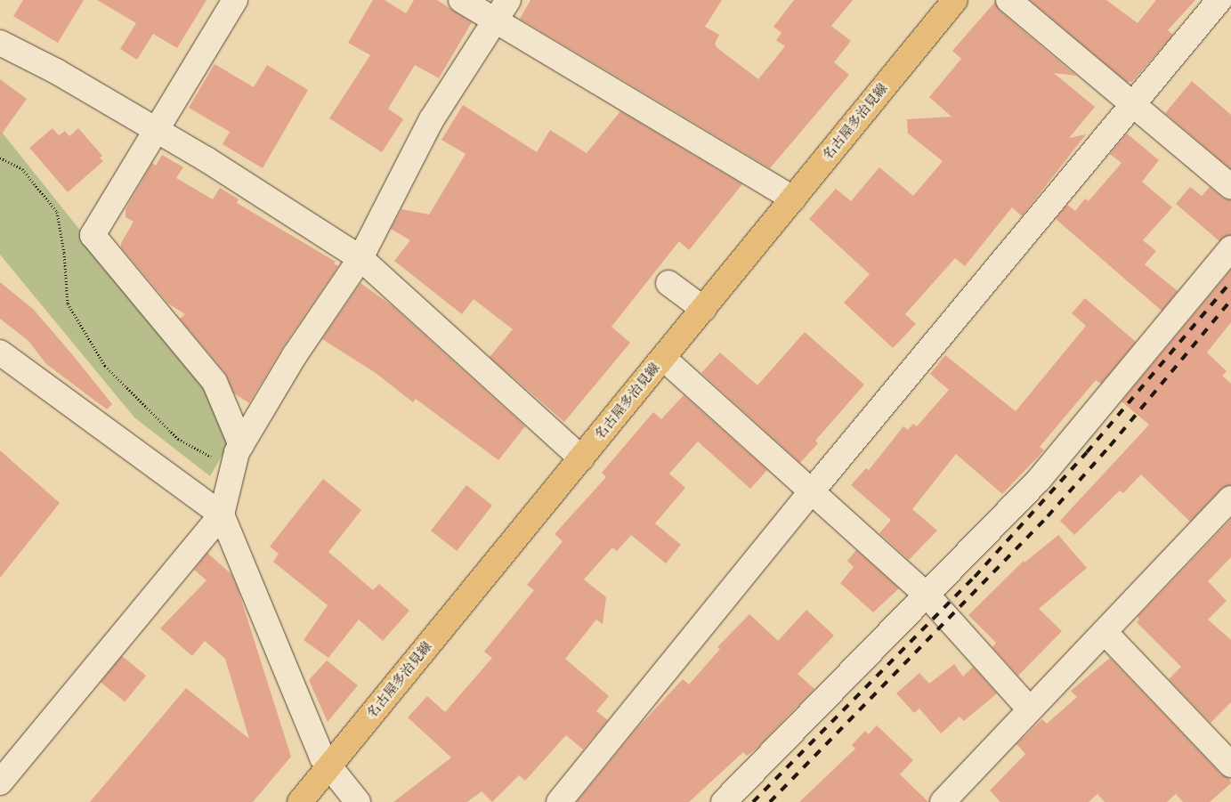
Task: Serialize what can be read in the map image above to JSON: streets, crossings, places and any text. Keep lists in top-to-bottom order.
{
  "streets": {
    "main road": ["名古屋多治見線"]
  }
}
